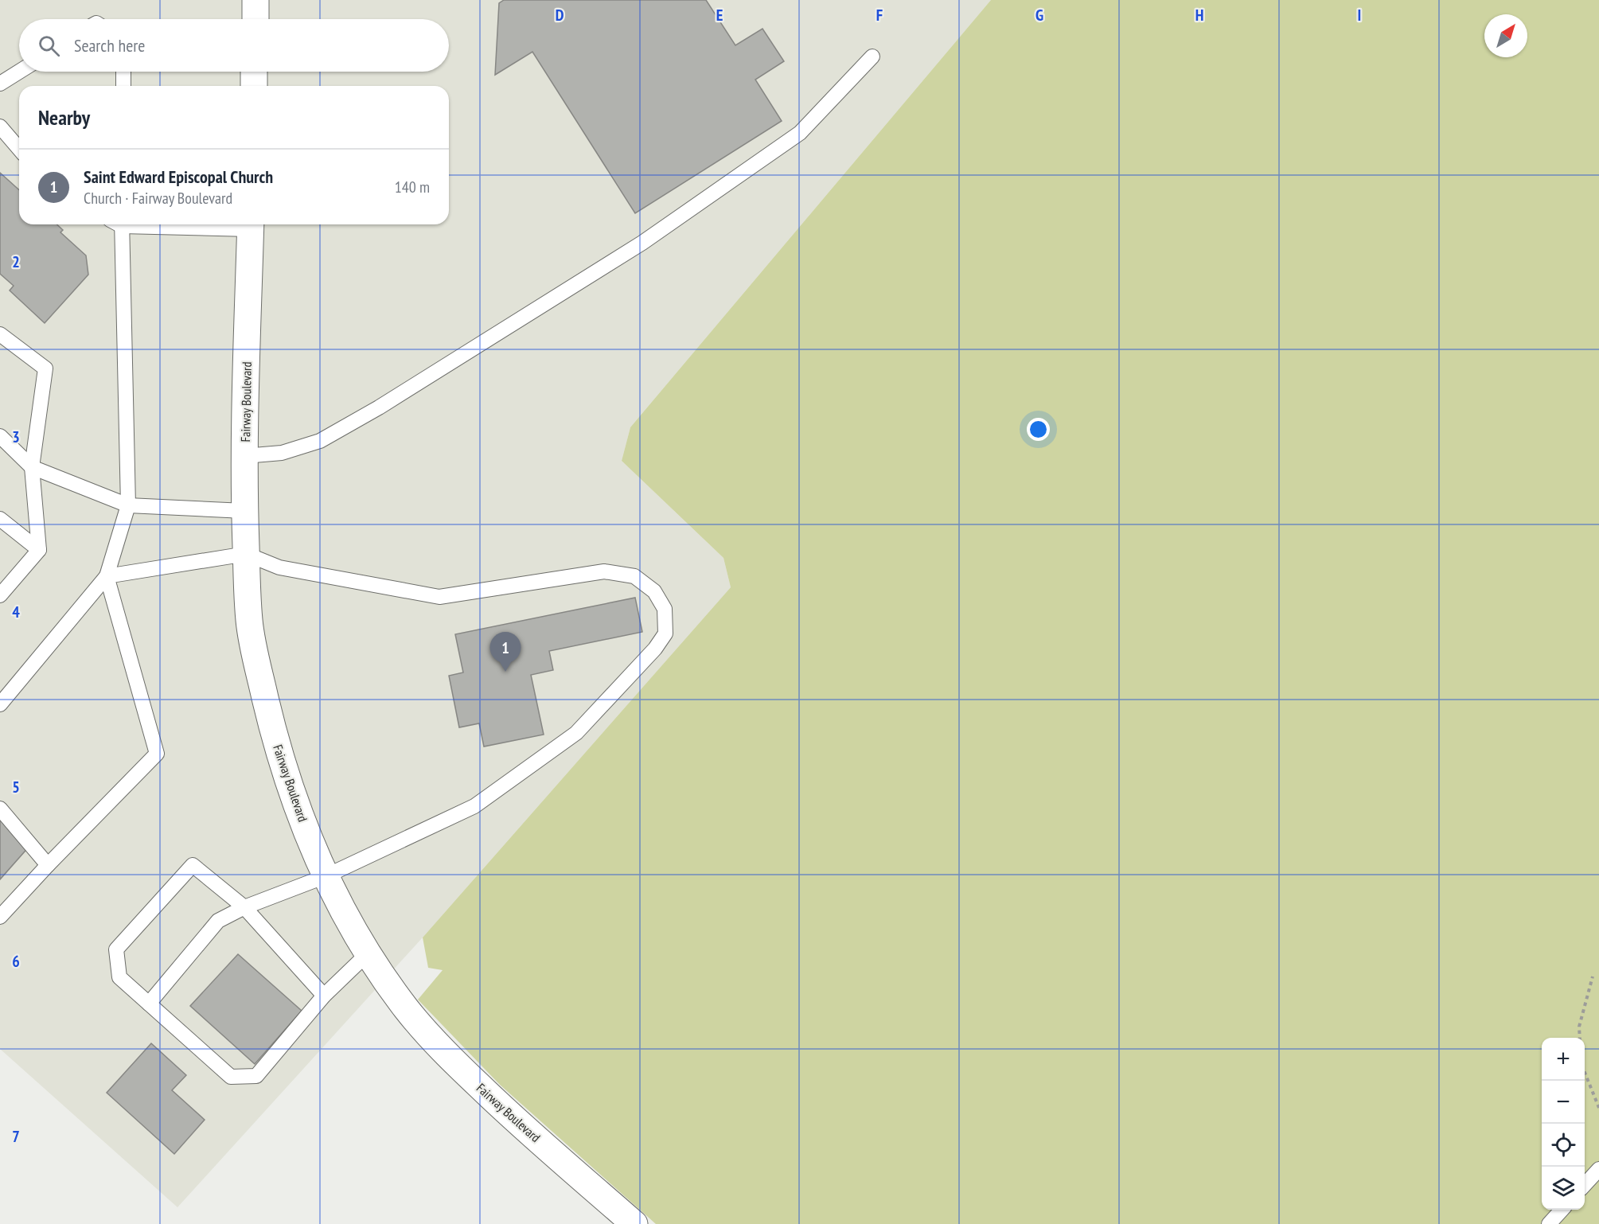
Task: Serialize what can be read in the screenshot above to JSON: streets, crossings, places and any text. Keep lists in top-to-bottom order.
{
  "streets": {
    "street": ["Fairway Boulevard"]
  },
  "north": "top right",
  "page": {
    "search": "Search here",
    "heading": "Nearby",
    "list": [
      {
        "mark": "1",
        "name": "Saint Edward Episcopal Church",
        "note": "Church · Fairway Boulevard",
        "value": "140 m"
      }
    ],
    "pins": "1",
    "map_buttons": ["+", "−"]
  },
  "grid": {
    "columns": [
      "D",
      "E",
      "F",
      "G",
      "H",
      "I"
    ],
    "rows": [
      "2",
      "3",
      "4",
      "5",
      "6",
      "7"
    ]
  }
}
